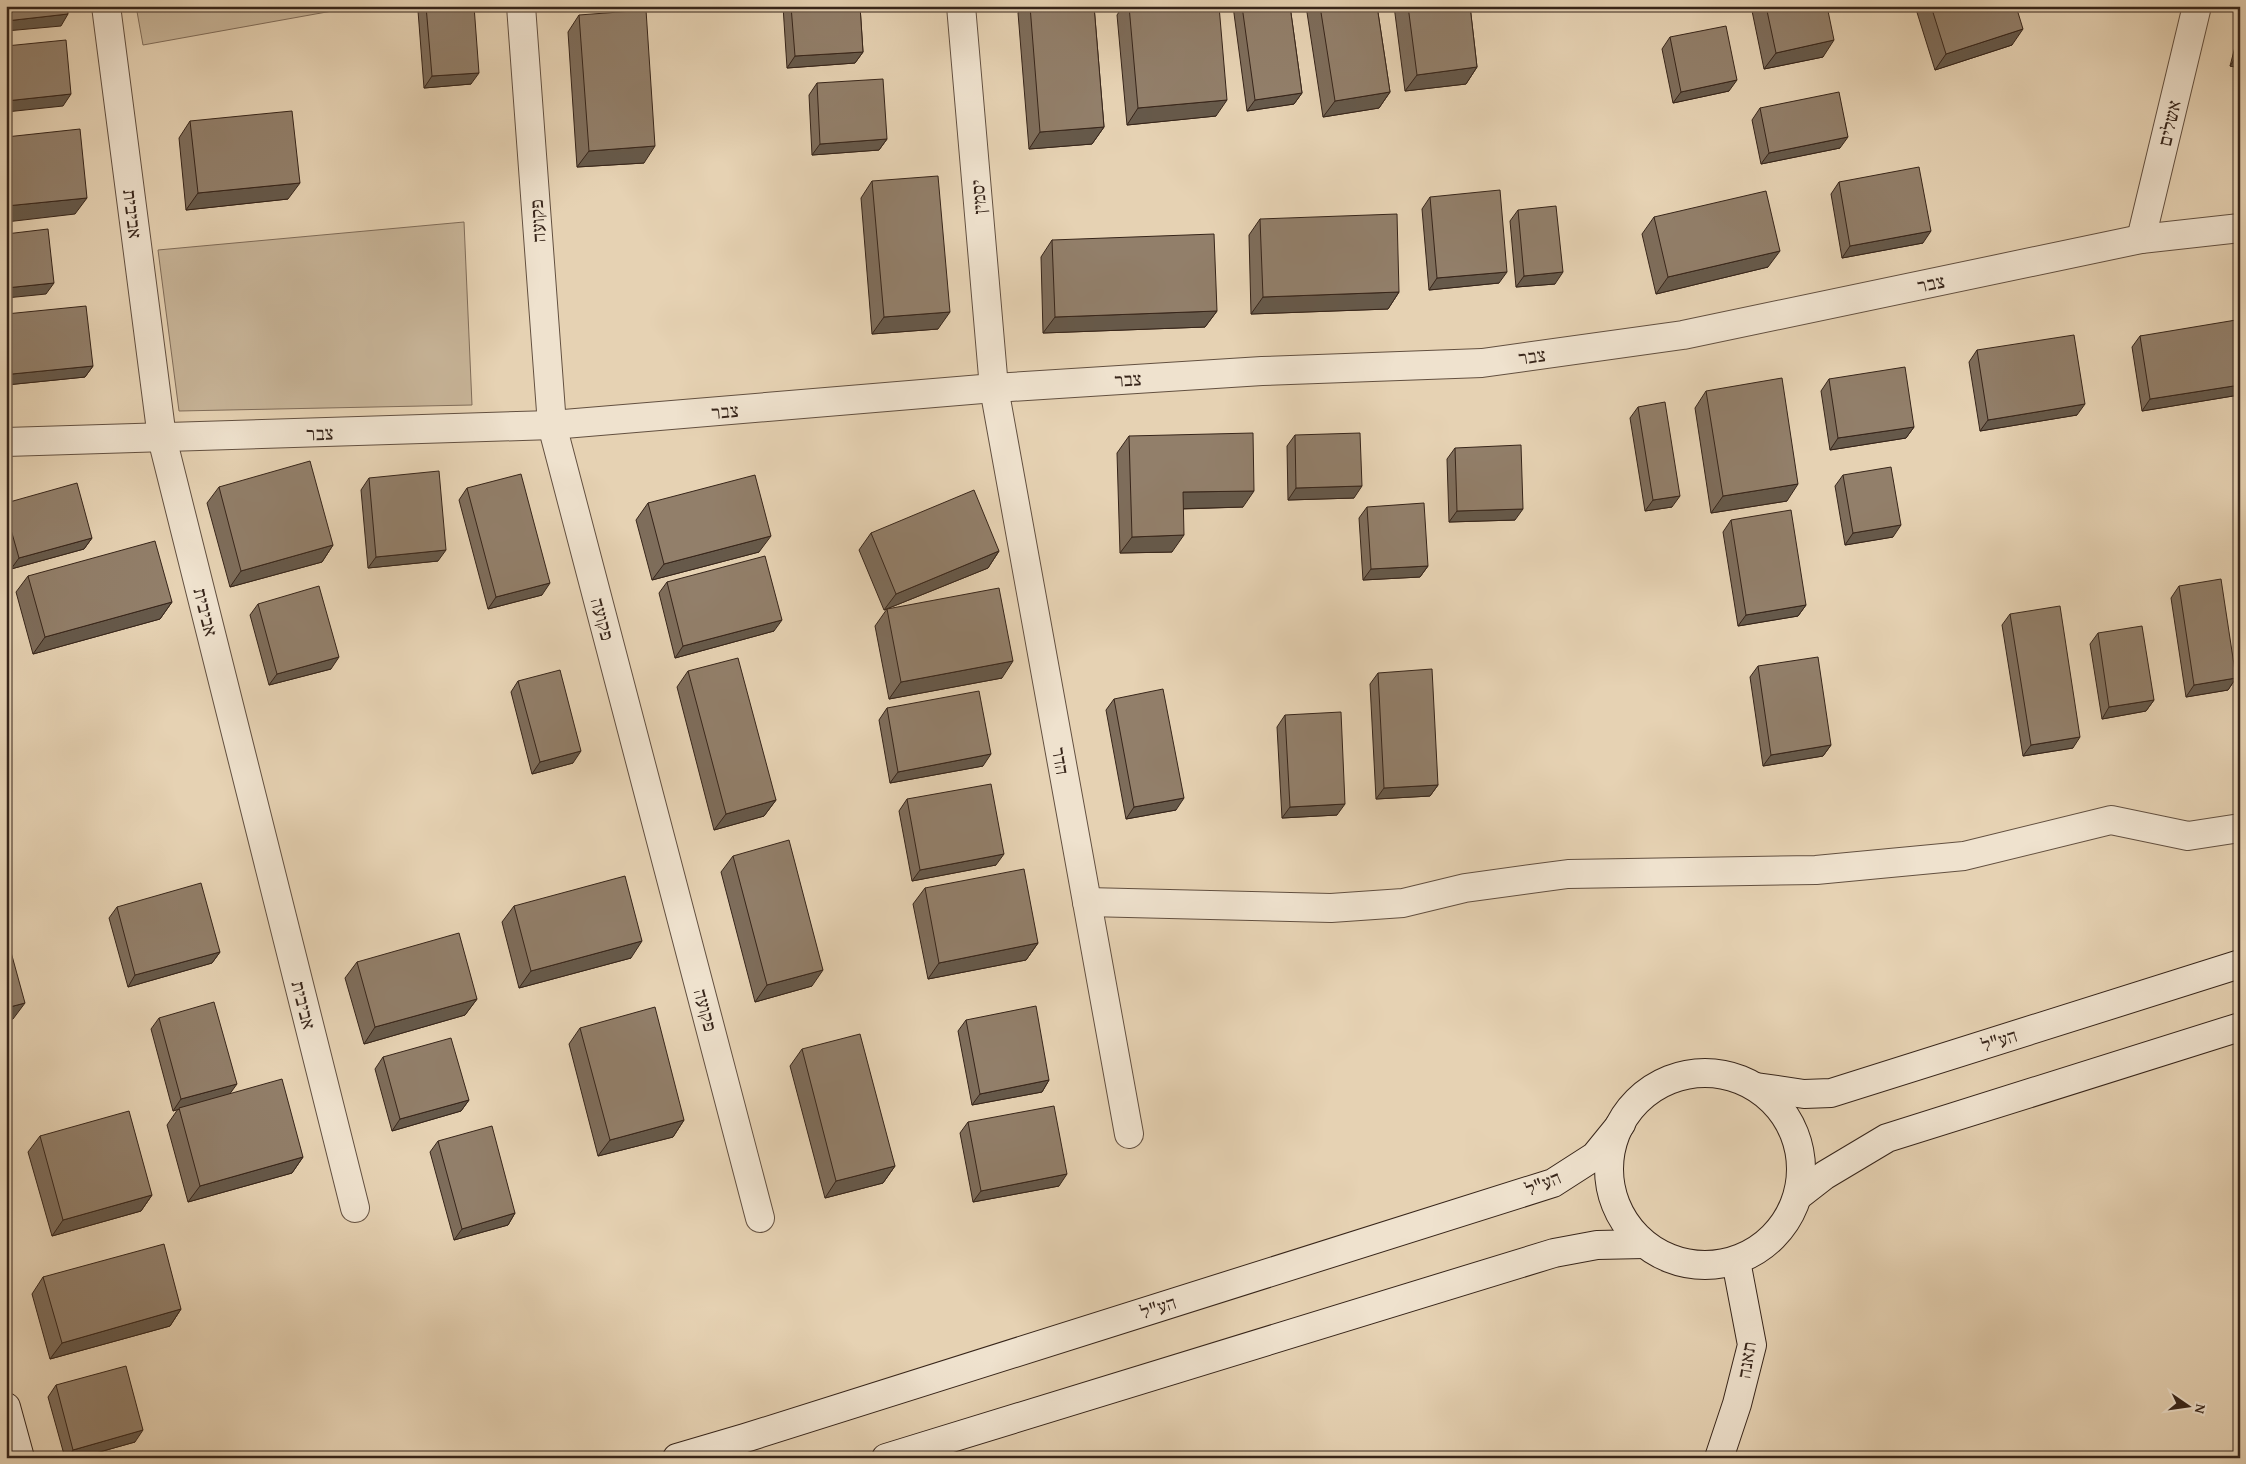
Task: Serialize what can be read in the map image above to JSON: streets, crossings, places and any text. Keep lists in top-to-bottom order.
{
  "streets": {
    "street": [
      "אשלים",
      "יסמין",
      "אביבית",
      "פקועה",
      "צבר",
      "הדר",
      "הע\"ל",
      "תאנה"
    ]
  },
  "crossings": [
    ["אשלים", "צבר"],
    ["יסמין", "צבר"],
    ["יסמין", "הדר"],
    ["אביבית", "צבר"],
    ["פקועה", "צבר"],
    ["צבר", "הדר"]
  ],
  "north": "right"
}
